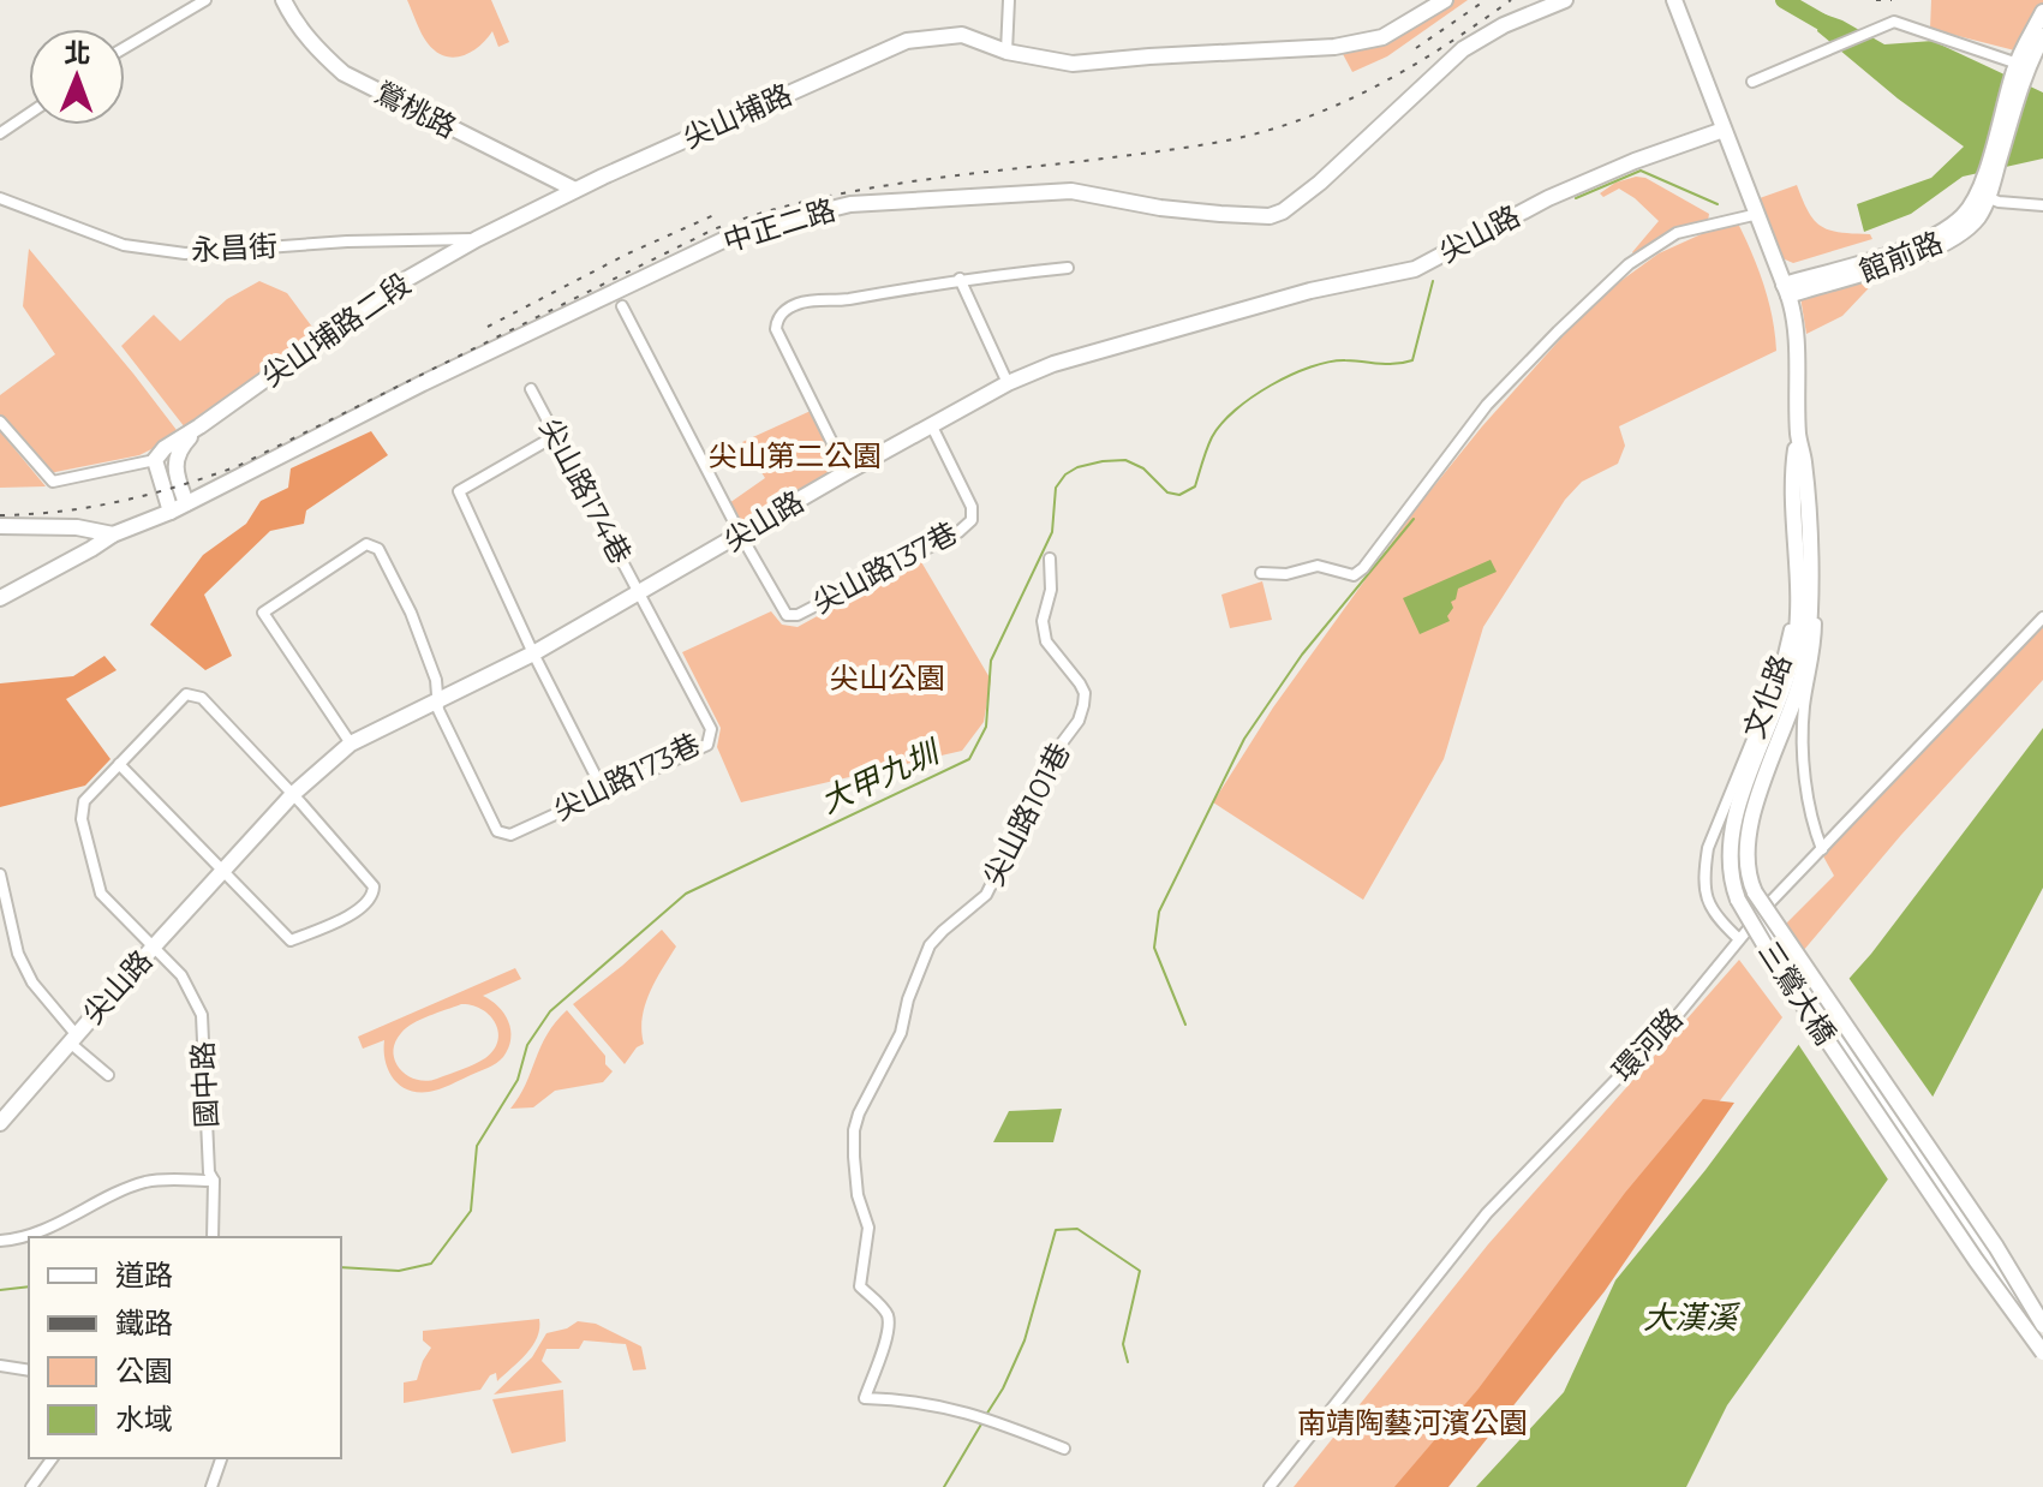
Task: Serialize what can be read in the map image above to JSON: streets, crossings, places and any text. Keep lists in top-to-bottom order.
{
  "streets": {
    "main road": [
      "鶯桃路",
      "尖山埔路",
      "中正二路",
      "尖山路",
      "館前路",
      "尖山埔路二段",
      "文化路",
      "三鶯大橋"
    ],
    "street": [
      "永昌街",
      "尖山路174巷",
      "尖山路137巷",
      "尖山路173巷",
      "尖山路101巷",
      "環河路",
      "國中路"
    ]
  },
  "crossings": [
    ["鶯桃路", "尖山埔路"],
    ["尖山埔路", "永昌街"],
    ["尖山埔路", "尖山埔路二段"],
    ["尖山路", "尖山路174巷"],
    ["尖山路", "尖山路137巷"],
    ["尖山路", "文化路"],
    ["尖山路", "尖山路173巷"],
    ["尖山路", "國中路"],
    ["永昌街", "尖山埔路二段"],
    ["館前路", "文化路"],
    ["尖山路174巷", "尖山路173巷"],
    ["文化路", "三鶯大橋"],
    ["文化路", "環河路"]
  ],
  "water": ["大甲九圳", "大漢溪"],
  "parks": ["尖山第二公園", "尖山公園", "南靖陶藝河濱公園"],
  "legend": [
    "道路",
    "鐵路",
    "公園",
    "水域"
  ],
  "north": "top"
}
